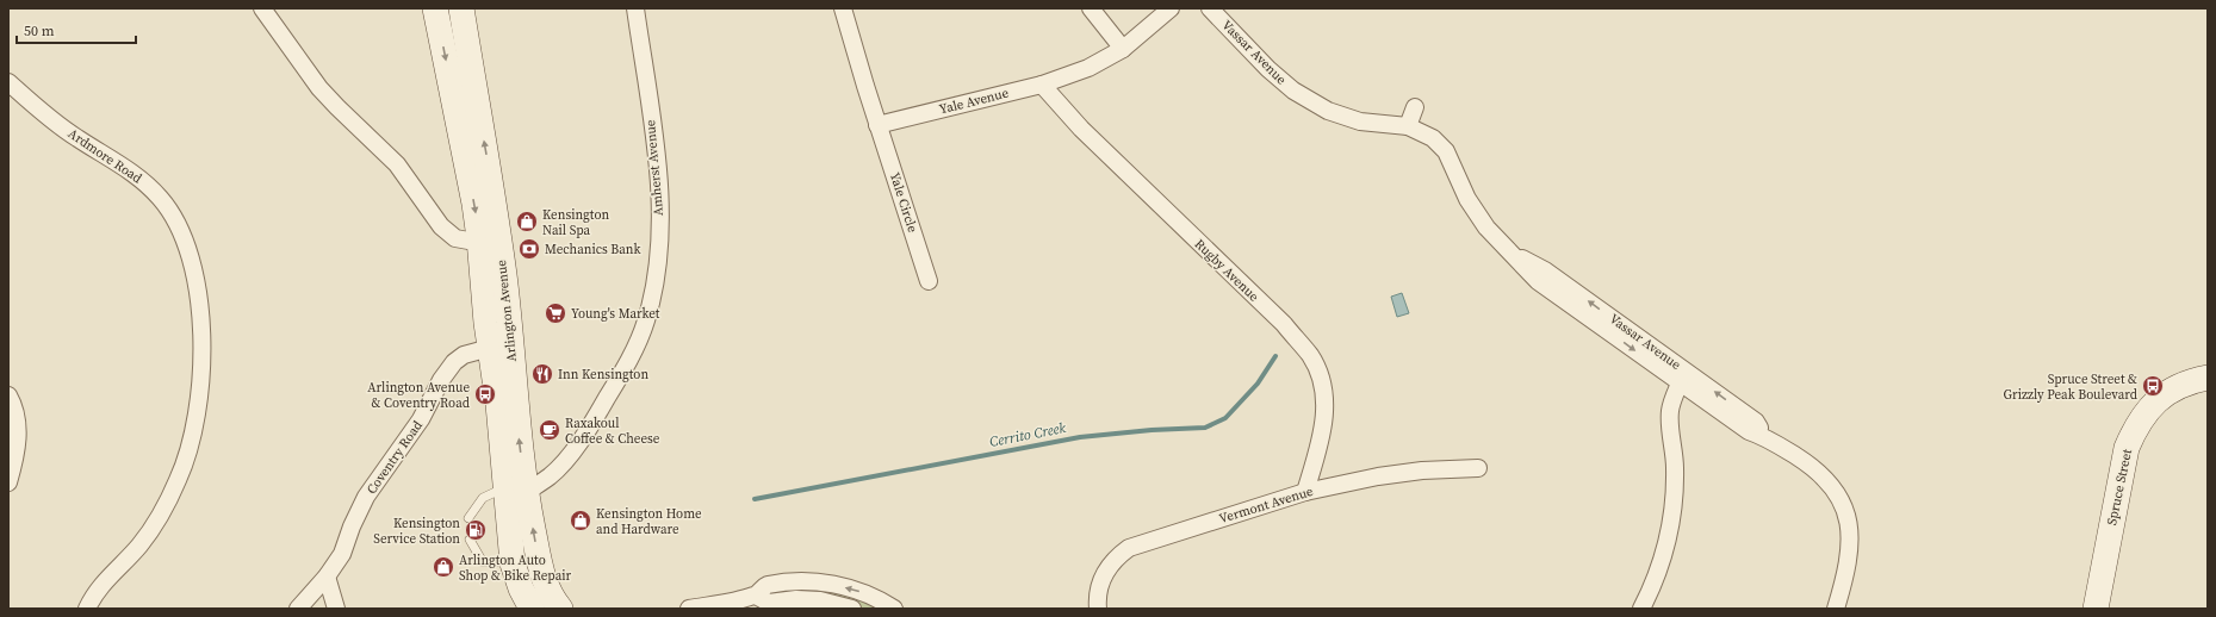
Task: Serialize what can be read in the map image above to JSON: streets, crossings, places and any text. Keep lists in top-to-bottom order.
{
  "streets": {
    "main road": ["Arlington Avenue", "Spruce Street"],
    "street": [
      "Vassar Avenue",
      "Yale Avenue",
      "Ardmore Road",
      "Amherst Avenue",
      "Yale Circle",
      "Rugby Avenue",
      "Coventry Road",
      "Vermont Avenue"
    ]
  },
  "crossings": [
    ["Yale Avenue", "Yale Circle"],
    ["Yale Avenue", "Rugby Avenue"],
    ["Amherst Avenue", "Arlington Avenue"],
    ["Rugby Avenue", "Vermont Avenue"],
    ["Arlington Avenue", "Coventry Road"]
  ],
  "water": ["Cerrito Creek"],
  "places": {
    "shop": ["Kensington Nail Spa", "Kensington Home and Hardware", "Arlington Auto Shop & Bike Repair"],
    "bank": ["Mechanics Bank"],
    "supermarket": ["Young's Market"],
    "restaurant": ["Inn Kensington"],
    "bus stop": ["Spruce Street & Grizzly Peak Boulevard", "Arlington Avenue & Coventry Road"],
    "cafe": ["Raxakoul Coffee & Cheese"],
    "fuel station": ["Kensington Service Station"]
  },
  "scale_bar": "50 m"
}
